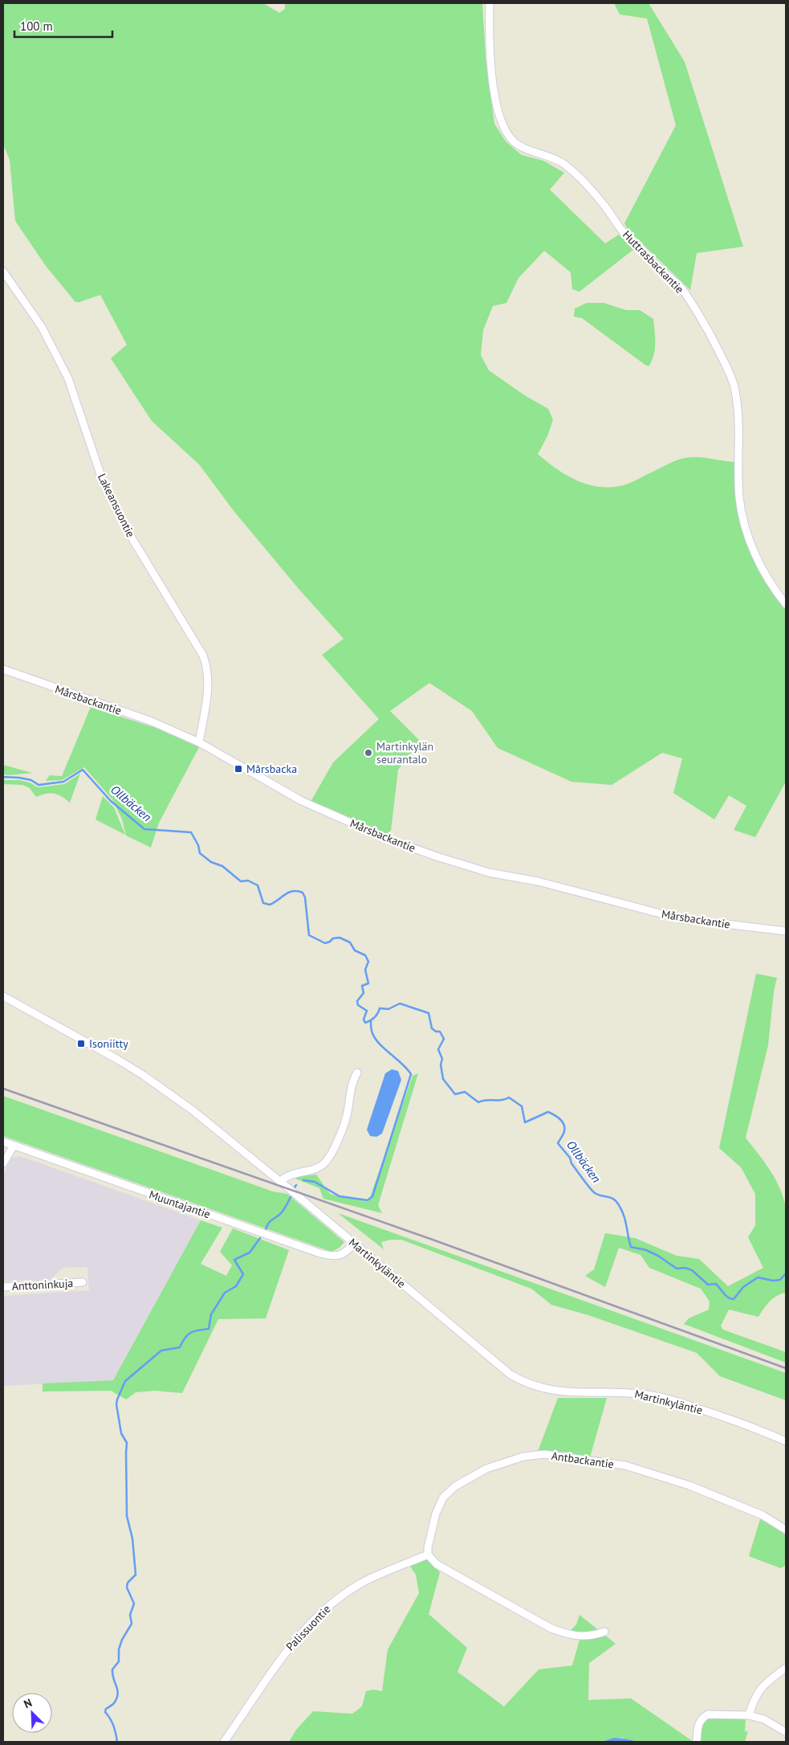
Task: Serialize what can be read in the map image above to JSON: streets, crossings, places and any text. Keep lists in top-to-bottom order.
{
  "streets": {
    "street": [
      "Huttrasbackantie",
      "Lakeansuontie",
      "Mårsbackantie",
      "Muuntajantie",
      "Martinkyläntie",
      "Anttoninkuja",
      "Antbackantie",
      "Palissuontie"
    ]
  },
  "crossings": [
    ["Lakeansuontie", "Mårsbackantie"],
    ["Muuntajantie", "Martinkyläntie"],
    ["Antbackantie", "Palissuontie"]
  ],
  "water": ["Ollbäcken"],
  "places": {
    "other": ["Martinkylän seurantalo"],
    "transit": ["Mårsbacka", "Isoniitty"]
  },
  "scale_bar": "100 m",
  "north": "top left"
}
